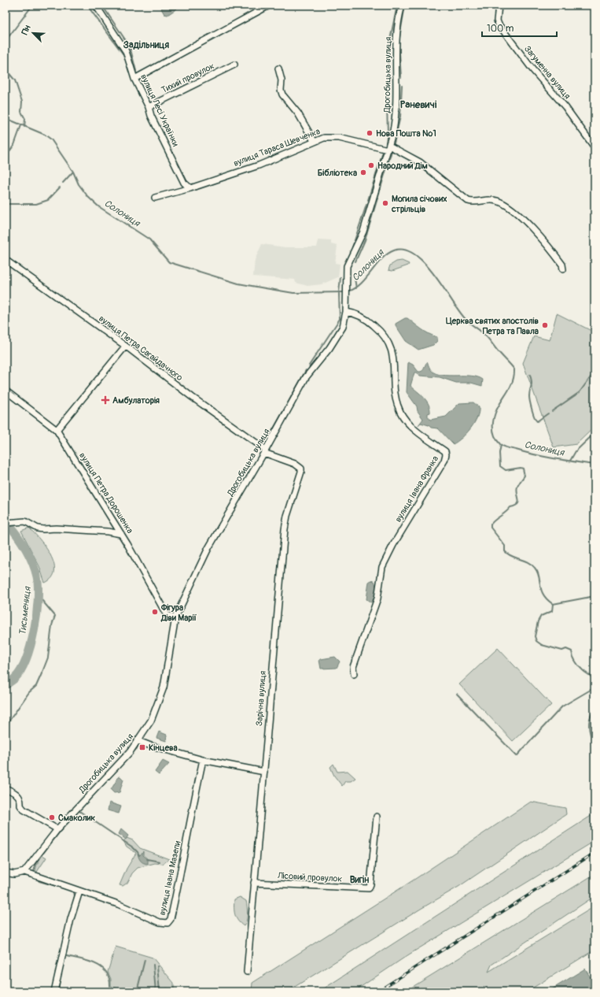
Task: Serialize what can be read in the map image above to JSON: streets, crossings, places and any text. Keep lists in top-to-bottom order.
{
  "streets": {
    "street": [
      "Загуменна вулиця",
      "Дрогобицька вулиця",
      "Тихий провулок",
      "вулиця Лесі Українки",
      "вулиця Тараса Шевченка",
      "вулиця Петра Сагайдачного",
      "вулиця Івана Франка",
      "вулиця Петра Дорошенка",
      "Зарічна вулиця",
      "Лісовий провулок",
      "вулиця Івана Мазепи"
    ]
  },
  "crossings": [
    ["Дрогобицька вулиця", "вулиця Тараса Шевченка"],
    ["Дрогобицька вулиця", "вулиця Петра Сагайдачного"],
    ["Дрогобицька вулиця", "вулиця Івана Франка"],
    ["Дрогобицька вулиця", "вулиця Петра Дорошенка"],
    ["Дрогобицька вулиця", "Зарічна вулиця"],
    ["Дрогобицька вулиця", "вулиця Івана Мазепи"],
    ["Тихий провулок", "вулиця Лесі Українки"],
    ["вулиця Лесі Українки", "вулиця Тараса Шевченка"],
    ["вулиця Петра Сагайдачного", "Зарічна вулиця"],
    ["Зарічна вулиця", "Лісовий провулок"]
  ],
  "districts": ["Задільниця", "Раневичі", "Вигін"],
  "water": ["Солониця", "Тисьмениця"],
  "places": {
    "other": [
      "Нова Пошта №1",
      "Народний Дім",
      "Бібліотека",
      "Могила січових стрільців",
      "Церква святих апостолів Петра та Павла",
      "Фігура Діви Марії",
      "Смаколик"
    ],
    "health": ["Амбулаторія"],
    "transit": ["Кінцева"]
  },
  "scale_bar": "100 m",
  "north": "top left"
}
